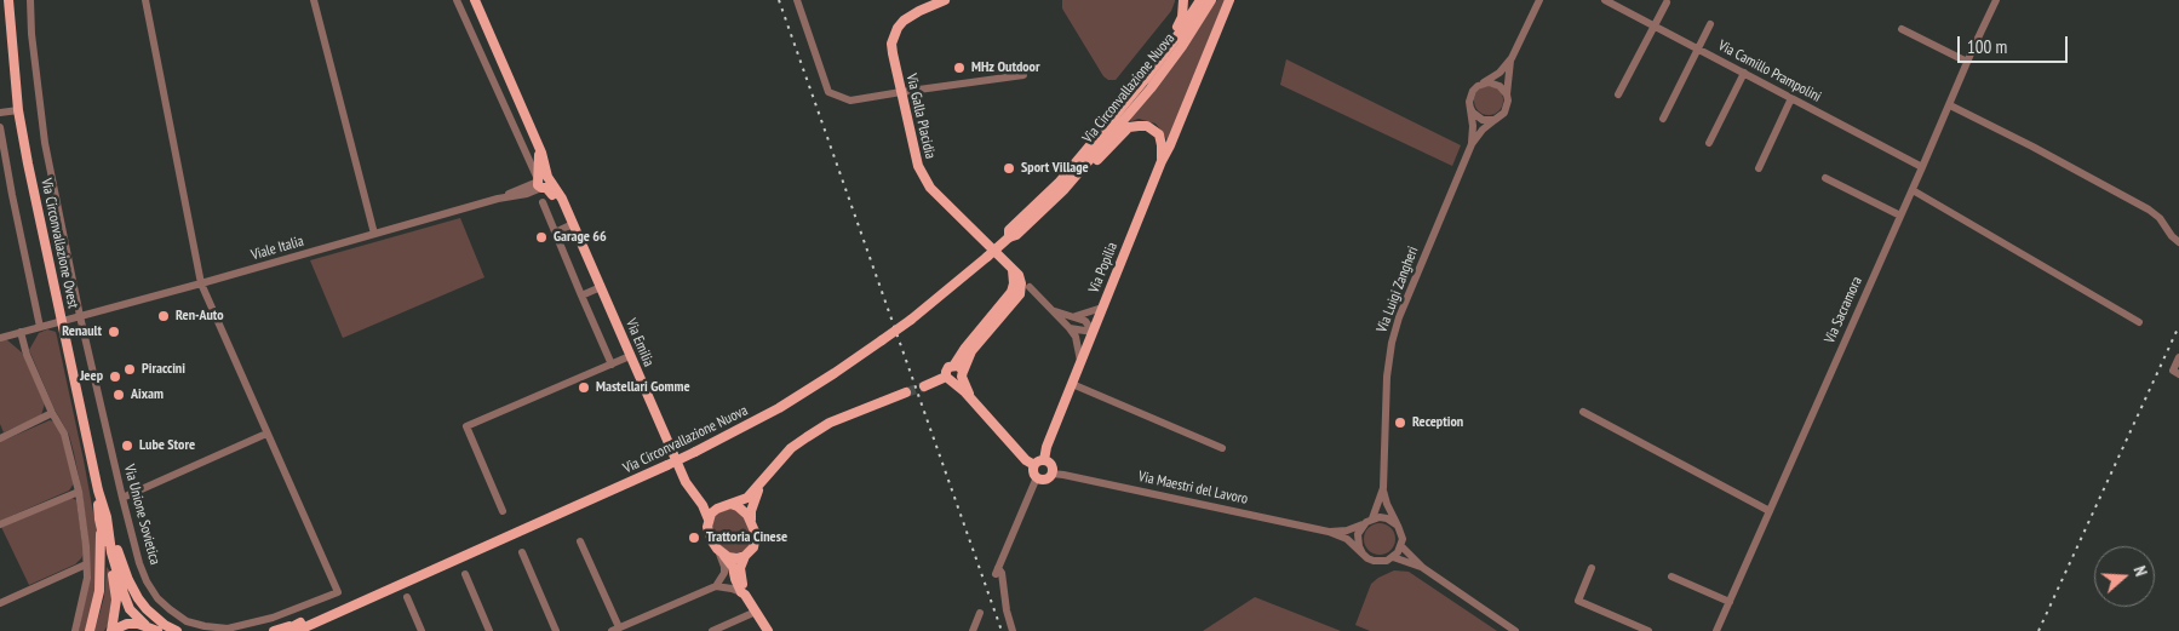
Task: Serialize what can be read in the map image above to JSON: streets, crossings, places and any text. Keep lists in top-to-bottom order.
{
  "streets": {
    "main road": [
      "Via Circonvallazione Nuova",
      "Via Galla Placidia",
      "Via Circonvallazione Ovest",
      "Via Popilia",
      "Via Emilia"
    ],
    "street": [
      "Via Camillo Prampolini",
      "Viale Italia",
      "Via Luigi Zangheri",
      "Via Sacramora",
      "Via Maestri del Lavoro",
      "Via Unione Sovietica"
    ]
  },
  "crossings": [
    ["Via Camillo Prampolini", "Via Sacramora"],
    ["Via Circonvallazione Ovest", "Viale Italia"],
    ["Viale Italia", "Via Emilia"],
    ["Viale Italia", "Via Unione Sovietica"],
    ["Via Popilia", "Via Maestri del Lavoro"],
    ["Via Luigi Zangheri", "Via Maestri del Lavoro"]
  ],
  "places": [
    "MHz Outdoor",
    "Sport Village",
    "Garage 66",
    "Ren-Auto",
    "Renault",
    "Piraccini",
    "Jeep",
    "Mastellari Gomme",
    "Aixam",
    "Reception",
    "Lube Store",
    "Trattoria Cinese"
  ],
  "scale_bar": "100 m",
  "north": "right"
}
